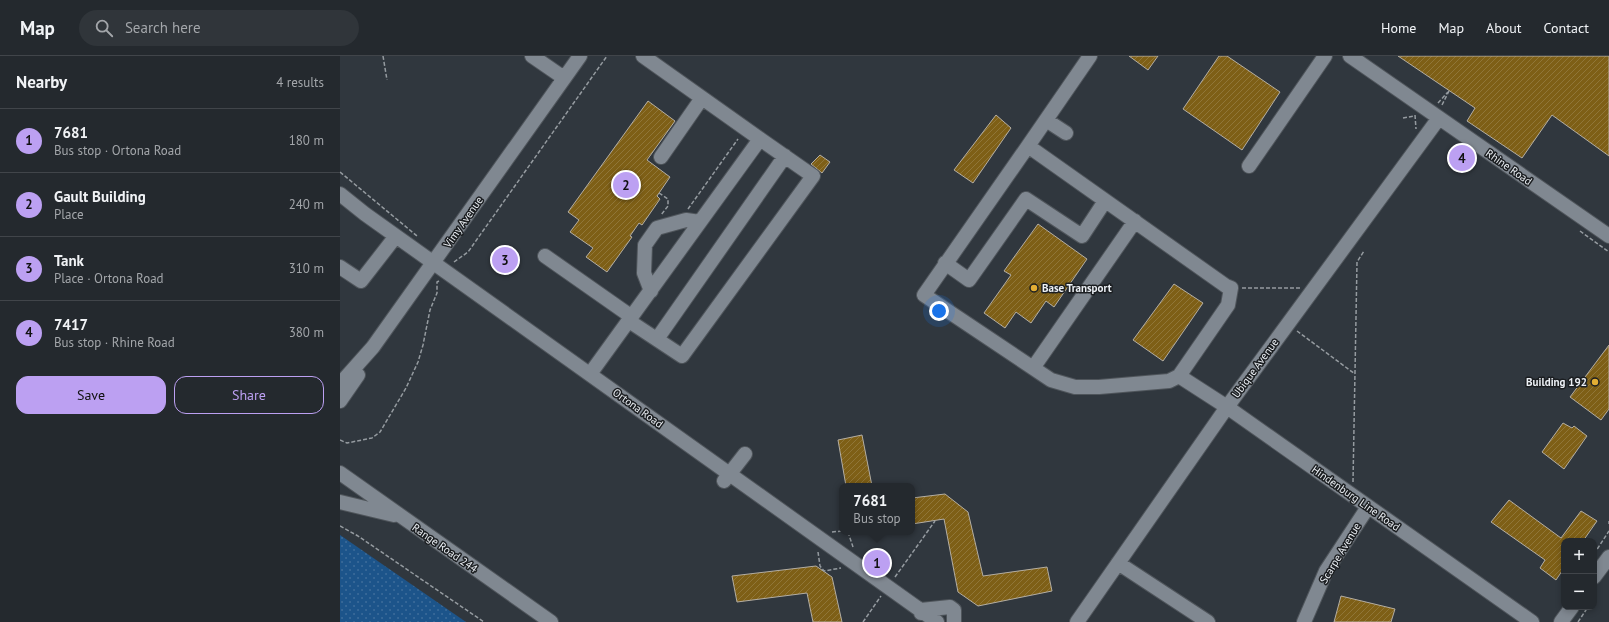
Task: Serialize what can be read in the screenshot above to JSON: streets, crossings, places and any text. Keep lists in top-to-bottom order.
{
  "streets": {
    "street": [
      "Rhine Road",
      "Vimy Avenue",
      "Ubique Avenue",
      "Ortona Road",
      "Hindenburg Line Road",
      "Range Road 244",
      "Scarpe Avenue"
    ]
  },
  "crossings": [
    ["Rhine Road", "Ubique Avenue"],
    ["Vimy Avenue", "Ortona Road"],
    ["Ubique Avenue", "Hindenburg Line Road"],
    ["Hindenburg Line Road", "Scarpe Avenue"]
  ],
  "places": ["Base Transport", "Building 192"],
  "page": {
    "header": "Map",
    "search": "Search here",
    "nav": [
      "Home",
      "Map",
      "About",
      "Contact"
    ],
    "heading": ["Nearby", "4 results"],
    "list": [
      {
        "mark": "1",
        "name": "7681",
        "note": "Bus stop · Ortona Road",
        "value": "180 m"
      },
      {
        "mark": "2",
        "name": "Gault Building",
        "note": "Place",
        "value": "240 m"
      },
      {
        "mark": "3",
        "name": "Tank",
        "note": "Place · Ortona Road",
        "value": "310 m"
      },
      {
        "mark": "4",
        "name": "7417",
        "note": "Bus stop · Rhine Road",
        "value": "380 m"
      }
    ],
    "pins": [
      "4",
      "2",
      "3",
      "1"
    ],
    "buttons": ["Save", "Share"],
    "popup": ["7681", "Bus stop"],
    "map_buttons": ["+", "−"]
  }
}
